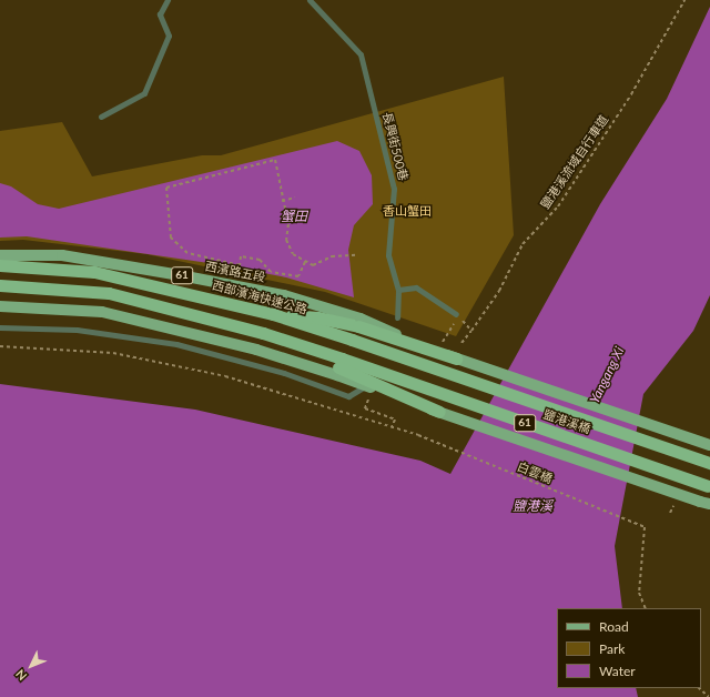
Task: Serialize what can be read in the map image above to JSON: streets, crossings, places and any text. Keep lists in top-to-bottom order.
{
  "streets": {
    "highway": ["61", "西部濱海快速公路", "鹽港溪橋"],
    "main road": ["西濱路五段"],
    "lane": ["長興街500巷"],
    "path": ["鹽港溪流域自行車道", "白雲橋"]
  },
  "crossings": [
    ["61", "鹽港溪橋"],
    ["西部濱海快速公路", "鹽港溪橋"]
  ],
  "water": ["蟹田", "Yangang Xi", "鹽港溪"],
  "parks": ["香山蟹田"],
  "legend": ["Road", "Park", "Water"],
  "north": "bottom left"
}
